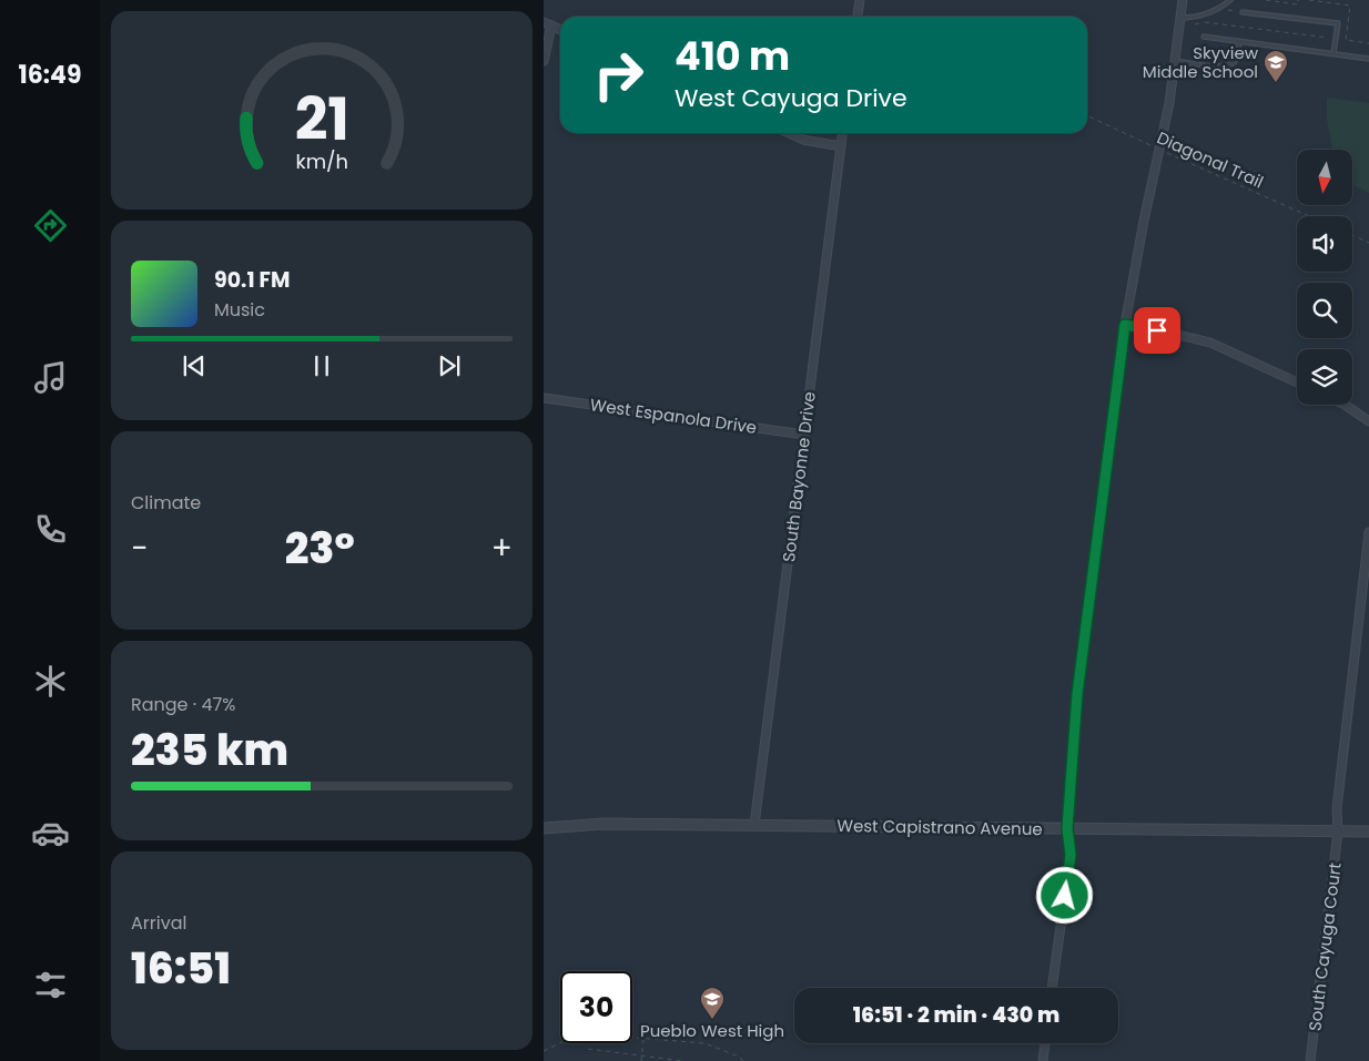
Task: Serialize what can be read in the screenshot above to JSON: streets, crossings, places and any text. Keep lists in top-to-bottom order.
{
  "streets": {
    "street": [
      "West Espanola Drive",
      "South Bayonne Drive",
      "West Capistrano Avenue",
      "South Cayuga Court"
    ],
    "path": ["Diagonal Trail"]
  },
  "crossings": [
    ["West Espanola Drive", "South Bayonne Drive"],
    ["South Bayonne Drive", "West Capistrano Avenue"],
    ["West Capistrano Avenue", "South Cayuga Court"]
  ],
  "places": {
    "school or university": ["Skyview Middle School", "Pueblo West High"]
  },
  "north": "bottom",
  "page": {
    "tabs": "16:49",
    "turn": ["410 m", "West Cayuga Drive"],
    "song": ["90.1 FM", "Music"],
    "tile": [
      "Climate",
      ["Range · 47%", "235 km"],
      ["Arrival", "16:51"]
    ],
    "heat": ["−", "23°", "+"],
    "limit": "30",
    "trip": "16:51 · 2 min · 430 m",
    "gauge": ["21", "km/h"]
  }
}
